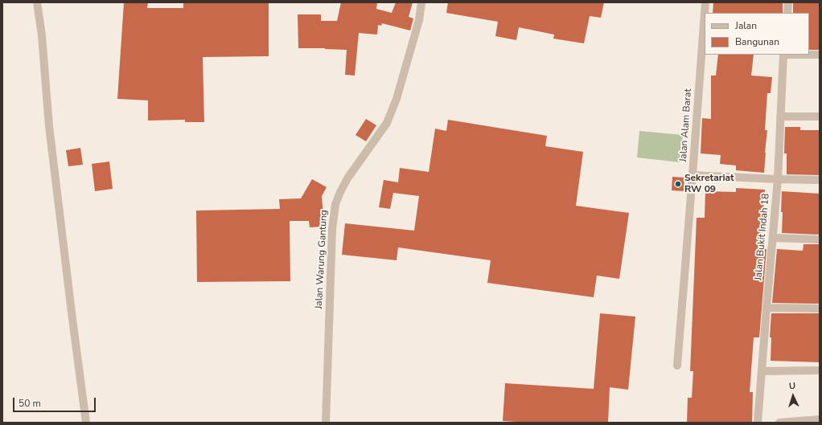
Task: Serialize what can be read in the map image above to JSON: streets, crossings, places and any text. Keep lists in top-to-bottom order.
{
  "streets": {
    "street": ["Jalan Alam Barat", "Jalan Bukit Indah 18", "Jalan Warung Gantung"]
  },
  "places": ["Sekretariat RW 09"],
  "legend": ["Jalan", "Bangunan"],
  "scale_bar": "50 m",
  "north": "top"
}
